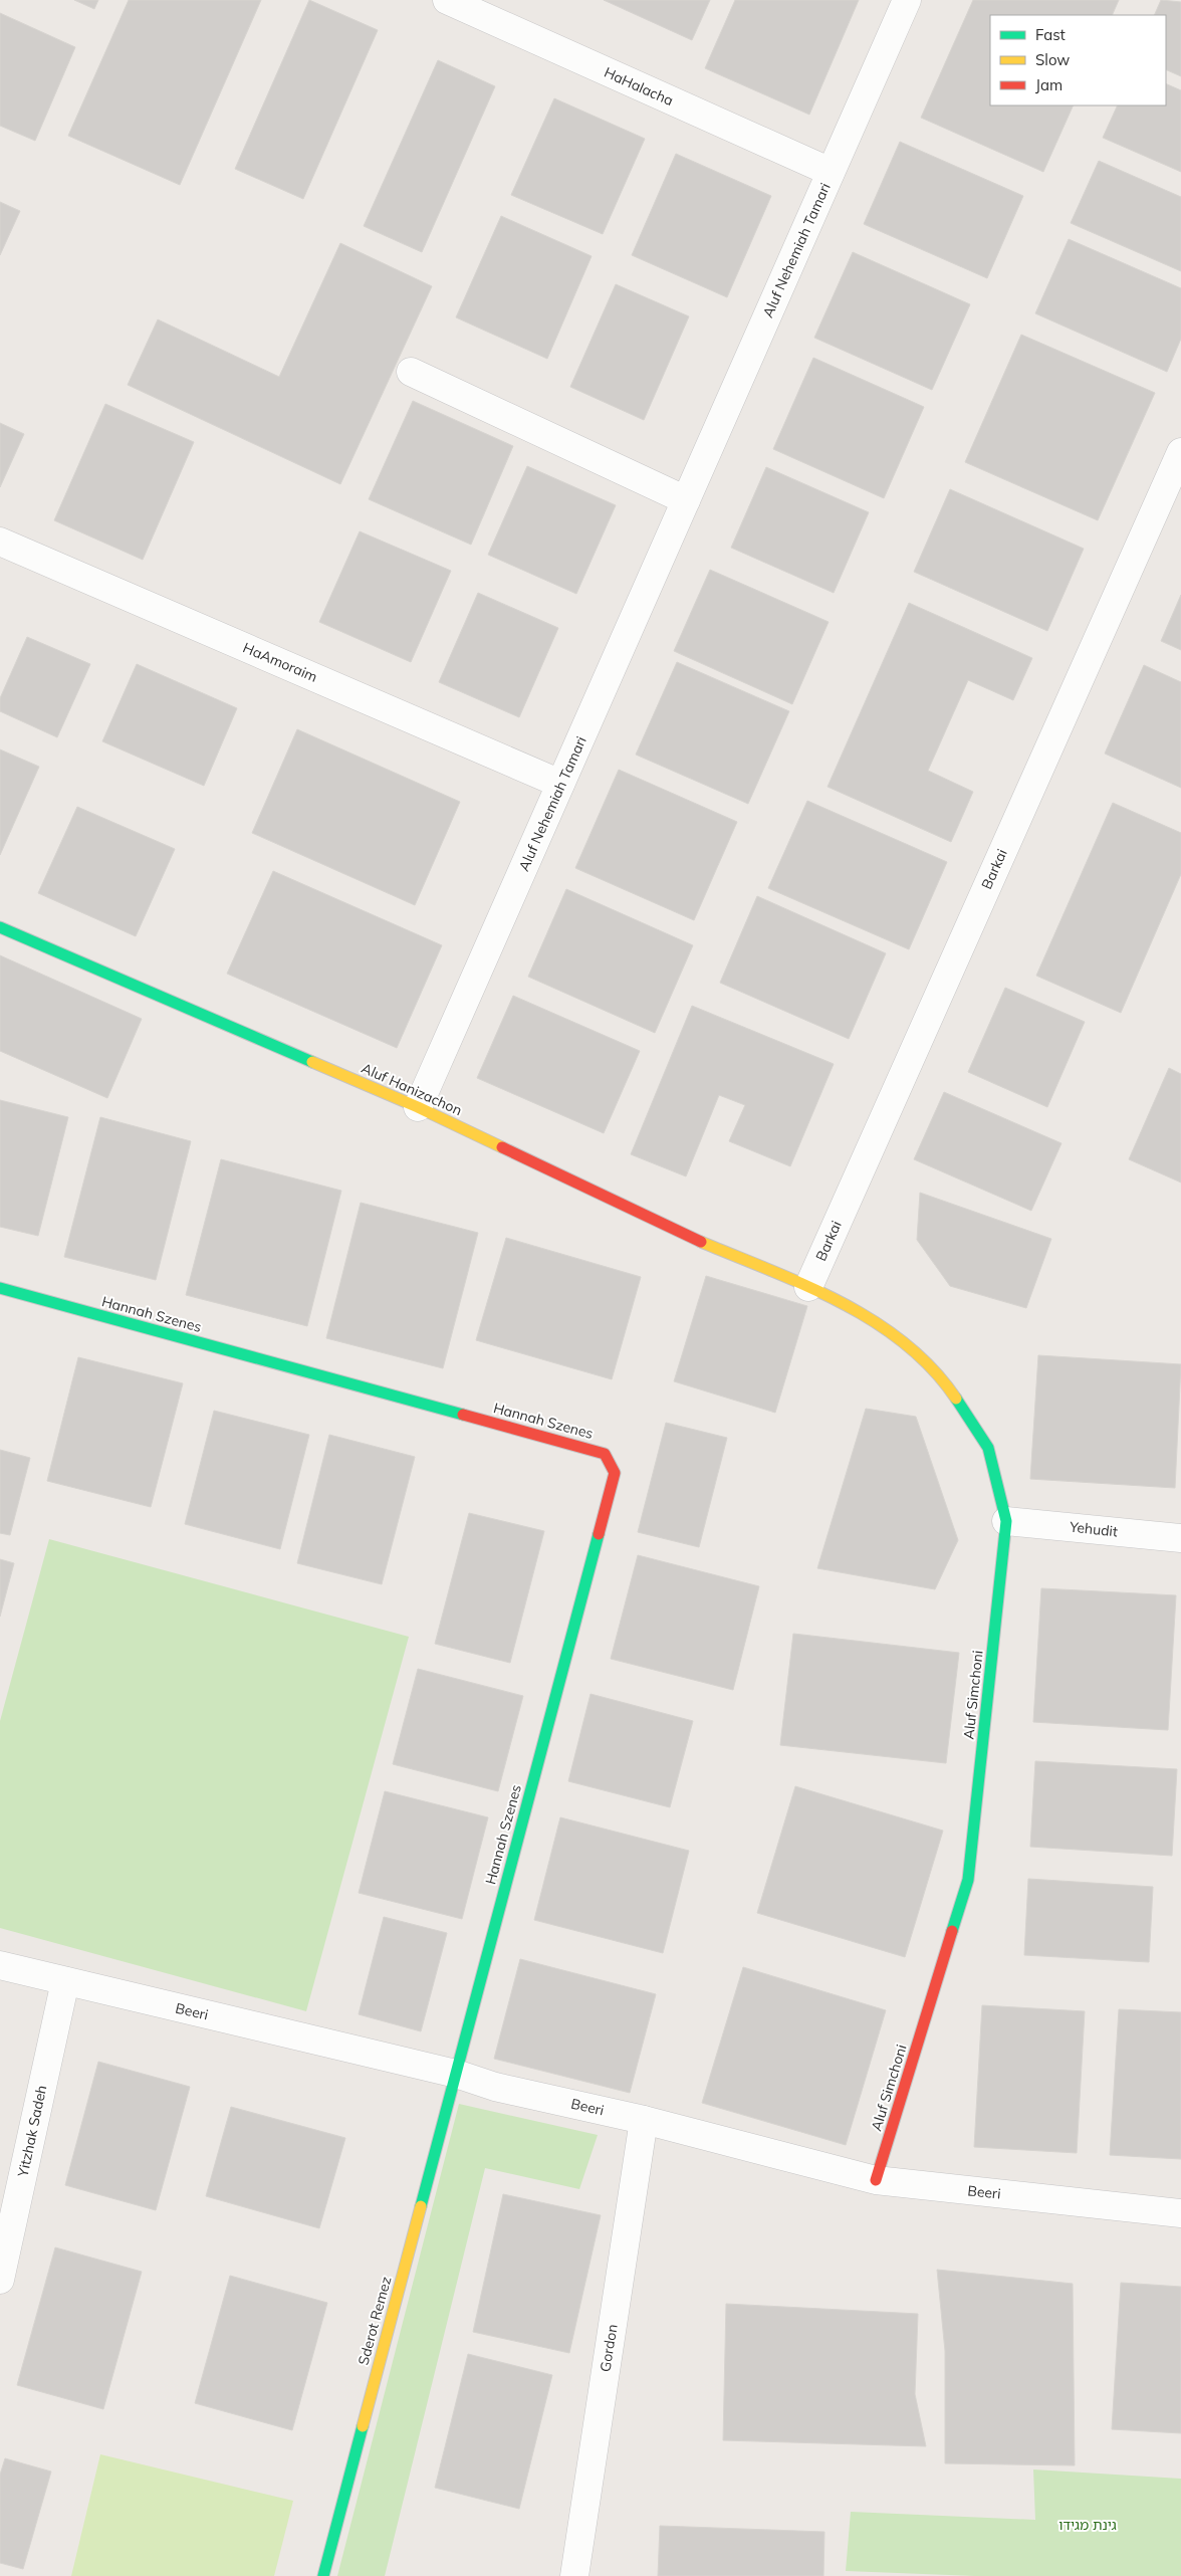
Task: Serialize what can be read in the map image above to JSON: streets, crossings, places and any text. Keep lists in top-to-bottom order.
{
  "streets": {
    "street": [
      "HaHalacha",
      "Aluf Nehemiah Tamari",
      "HaAmoraim",
      "Barkai",
      "Aluf Hanizachon",
      "Hannah Szenes",
      "Yehudit",
      "Aluf Simchoni",
      "Beeri",
      "Yitzhak Sadeh",
      "Sderot Remez",
      "Gordon"
    ]
  },
  "crossings": [
    ["HaHalacha", "Aluf Nehemiah Tamari"],
    ["Aluf Nehemiah Tamari", "HaAmoraim"],
    ["Aluf Nehemiah Tamari", "Aluf Hanizachon"],
    ["Barkai", "Aluf Hanizachon"],
    ["Barkai", "Aluf Simchoni"],
    ["Aluf Hanizachon", "Aluf Simchoni"],
    ["Hannah Szenes", "Beeri"],
    ["Hannah Szenes", "Sderot Remez"],
    ["Yehudit", "Aluf Simchoni"],
    ["Aluf Simchoni", "Beeri"],
    ["Beeri", "Yitzhak Sadeh"],
    ["Beeri", "Sderot Remez"],
    ["Beeri", "Gordon"]
  ],
  "parks": ["גינת מגידו"],
  "legend": ["Fast", "Slow", "Jam"]
}
